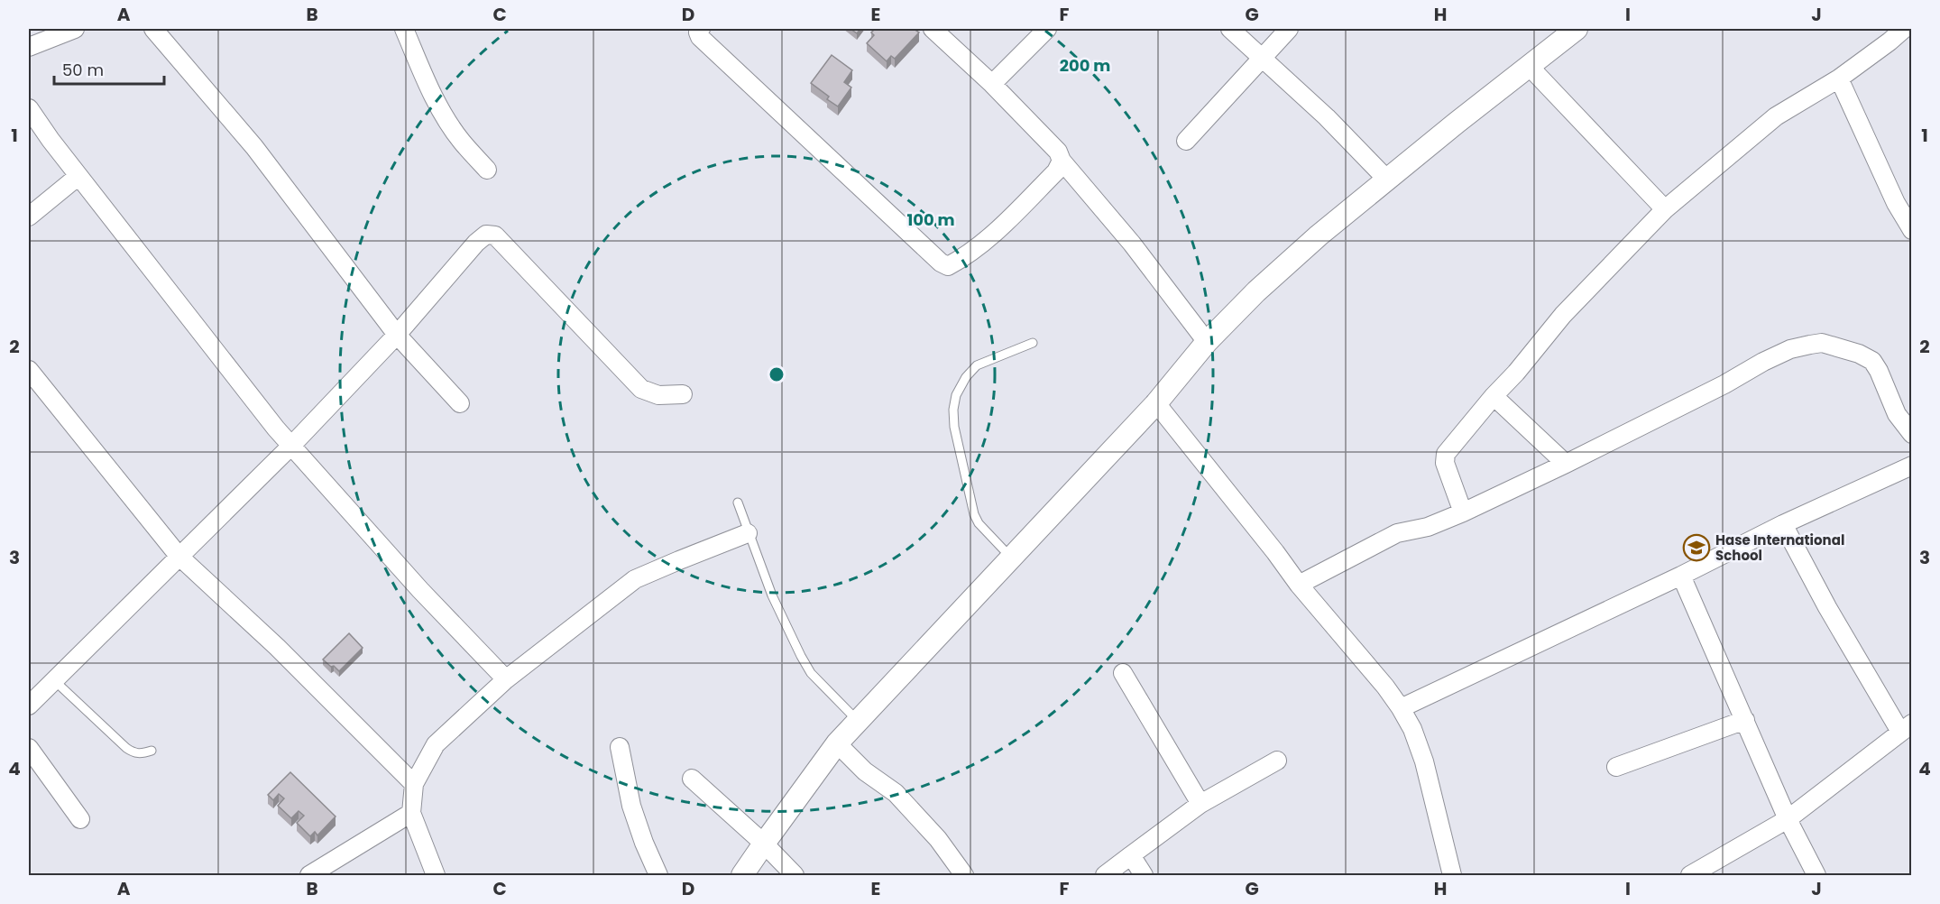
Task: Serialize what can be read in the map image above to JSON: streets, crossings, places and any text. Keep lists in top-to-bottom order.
{
  "places": {
    "school or university": ["Hase International School"]
  },
  "scale_bar": "50 m",
  "grid": {
    "columns": [
      "A",
      "B",
      "C",
      "D",
      "E",
      "F",
      "G",
      "H",
      "I",
      "J"
    ],
    "rows": [
      "1",
      "2",
      "3",
      "4"
    ]
  },
  "rings": ["200 m", "100 m"]
}
